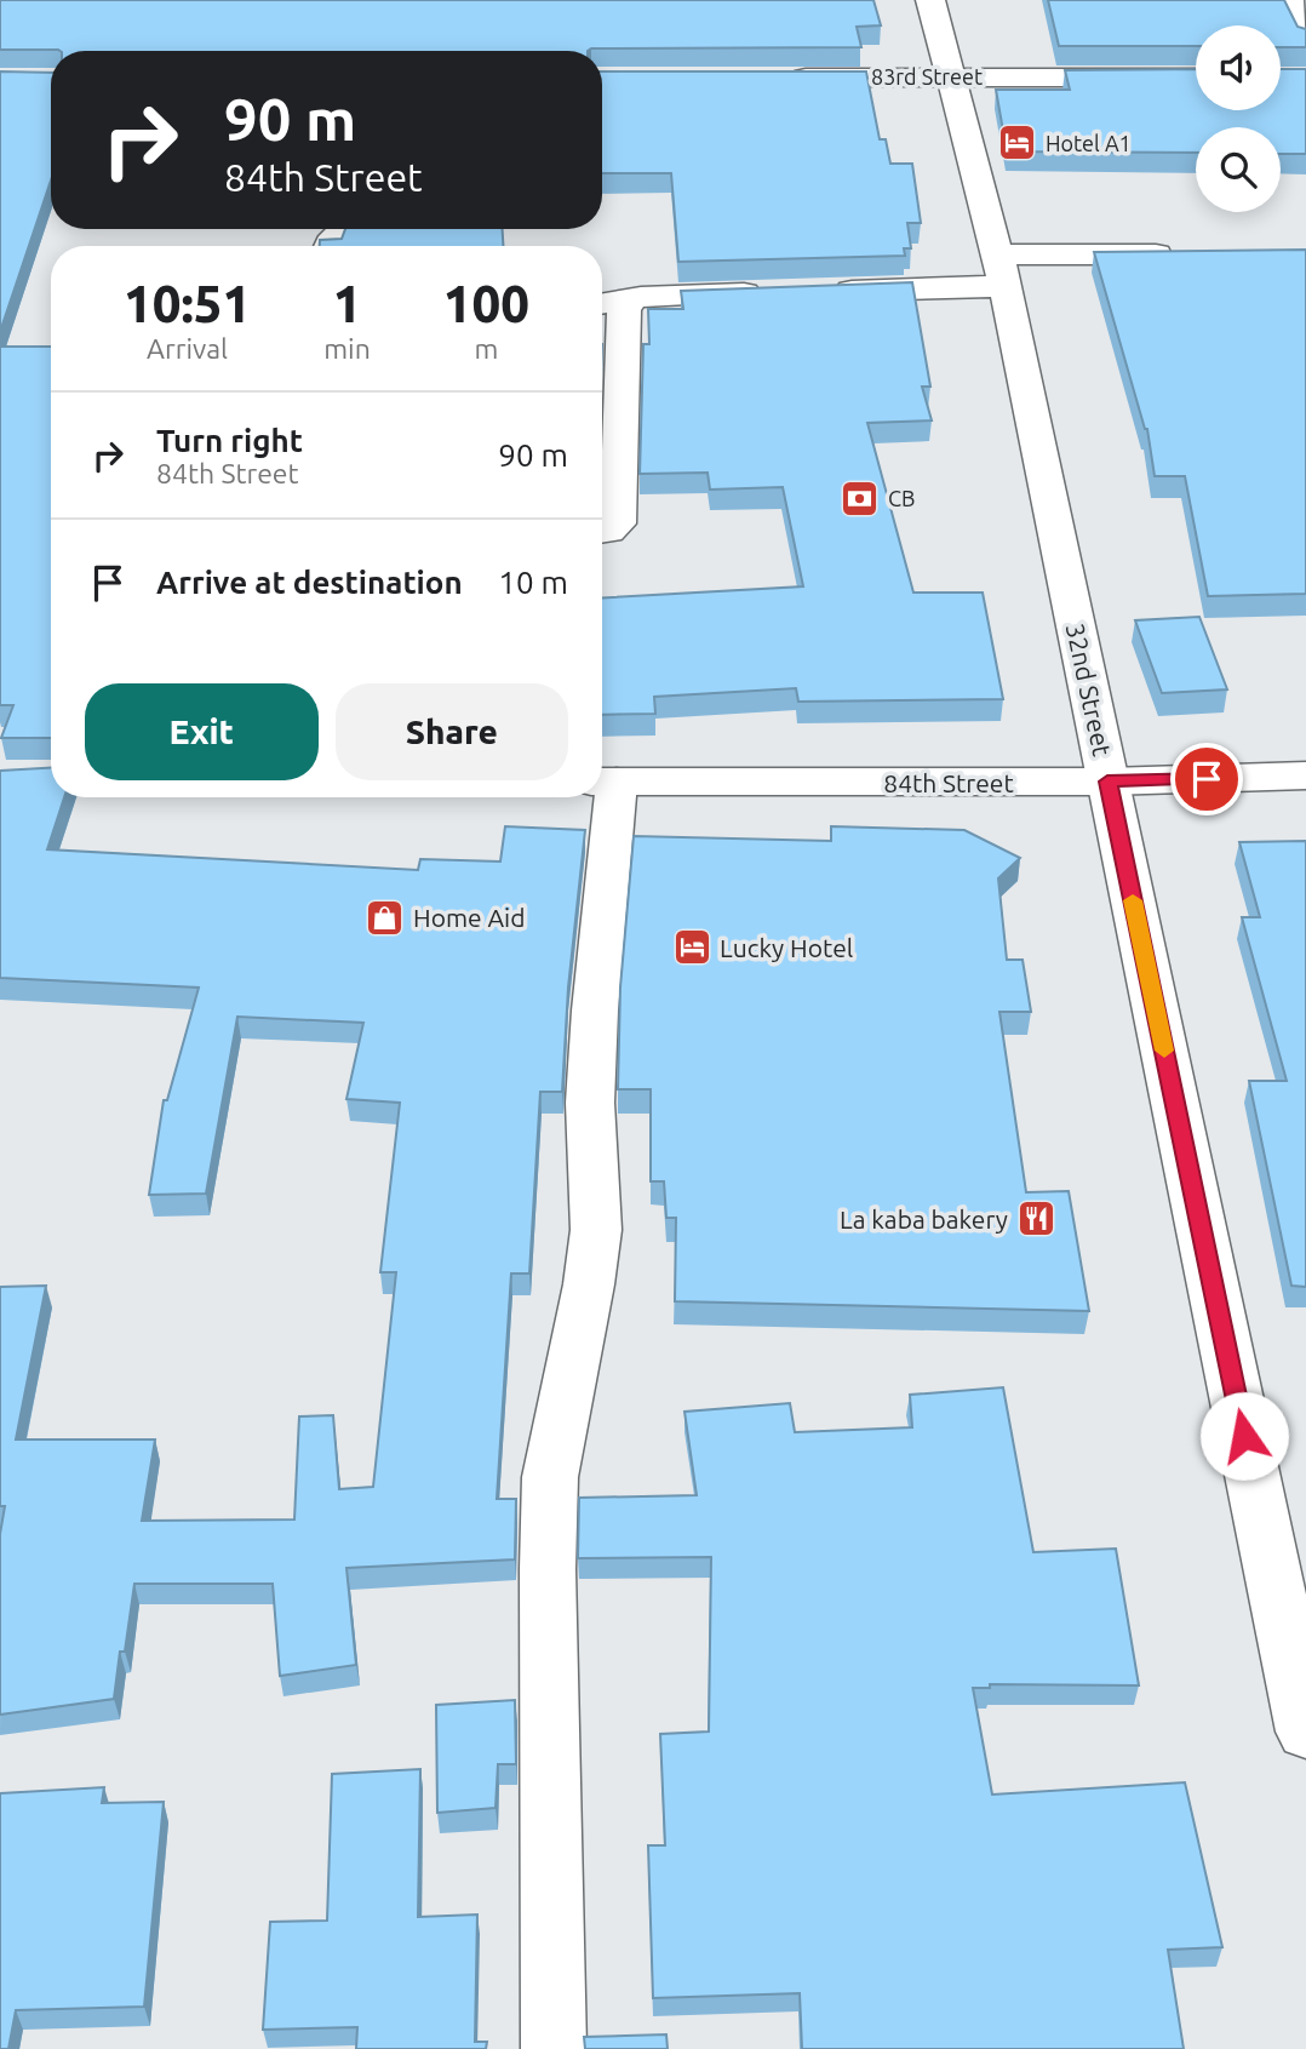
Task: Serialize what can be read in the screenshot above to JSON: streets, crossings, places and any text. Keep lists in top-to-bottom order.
{
  "streets": {
    "street": ["83rd Street", "32nd Street", "84th Street"]
  },
  "crossings": [
    ["83rd Street", "32nd Street"],
    ["32nd Street", "84th Street"]
  ],
  "places": {
    "hotel": ["Hotel A1", "Lucky Hotel"],
    "bank": ["CB"],
    "shop": ["Home Aid"],
    "restaurant": ["La kaba bakery"]
  },
  "page": {
    "turn": ["90 m", "84th Street"],
    "eta": [
      "10:51",
      "Arrival",
      "1",
      "min",
      "100",
      "m"
    ],
    "list": [
      {
        "name": "Turn right",
        "note": "84th Street",
        "value": "90 m"
      },
      {
        "name": "Arrive at destination",
        "value": "10 m"
      }
    ],
    "buttons": ["Exit", "Share"]
  }
}
